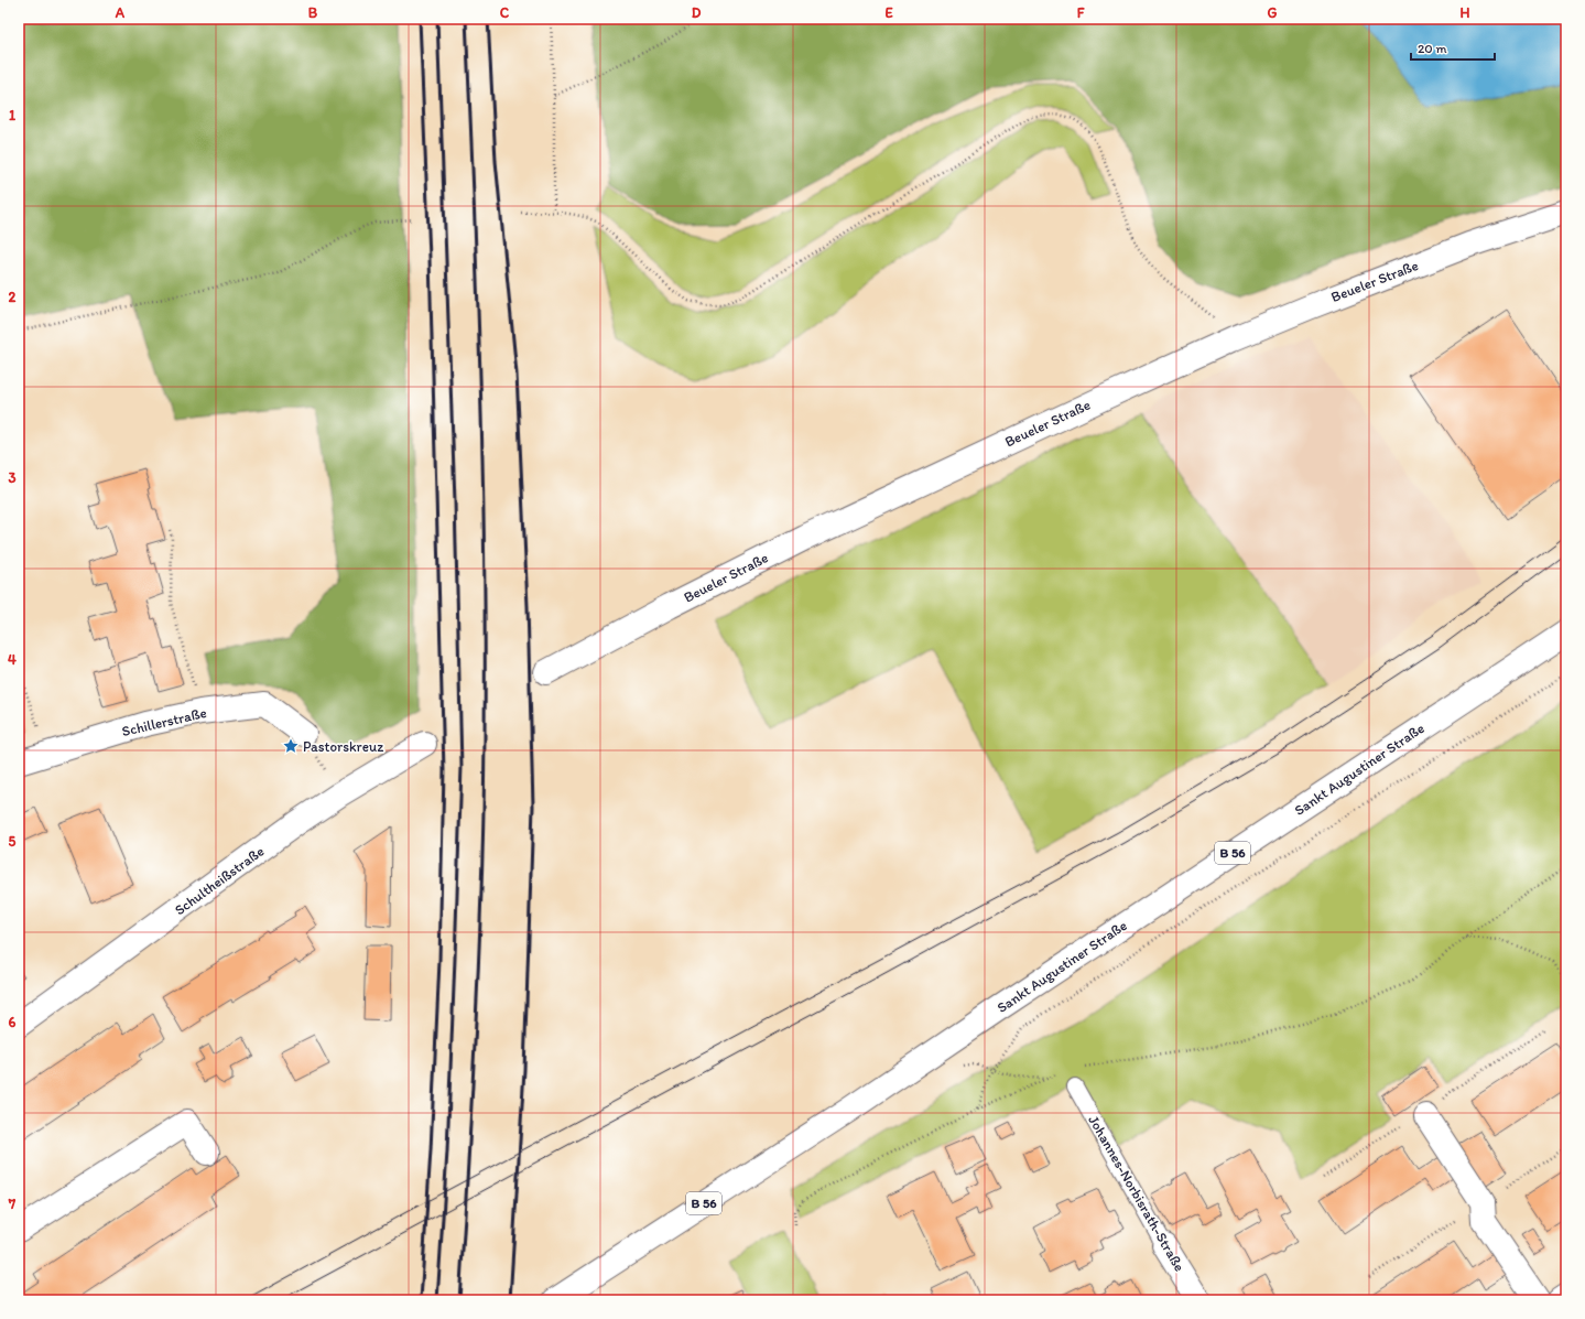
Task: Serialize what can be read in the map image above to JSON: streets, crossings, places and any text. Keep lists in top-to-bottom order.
{
  "streets": {
    "street": [
      "Beueler Straße",
      "Schillerstraße",
      "Sankt Augustiner Straße",
      "B 56",
      "Schultheißstraße",
      "Johannes-Norbisrath-Straße"
    ]
  },
  "places": {
    "place": ["Pastorskreuz"]
  },
  "scale_bar": "20 m",
  "grid": {
    "columns": [
      "A",
      "B",
      "C",
      "D",
      "E",
      "F",
      "G",
      "H"
    ],
    "rows": [
      "1",
      "2",
      "3",
      "4",
      "5",
      "6",
      "7"
    ]
  }
}
